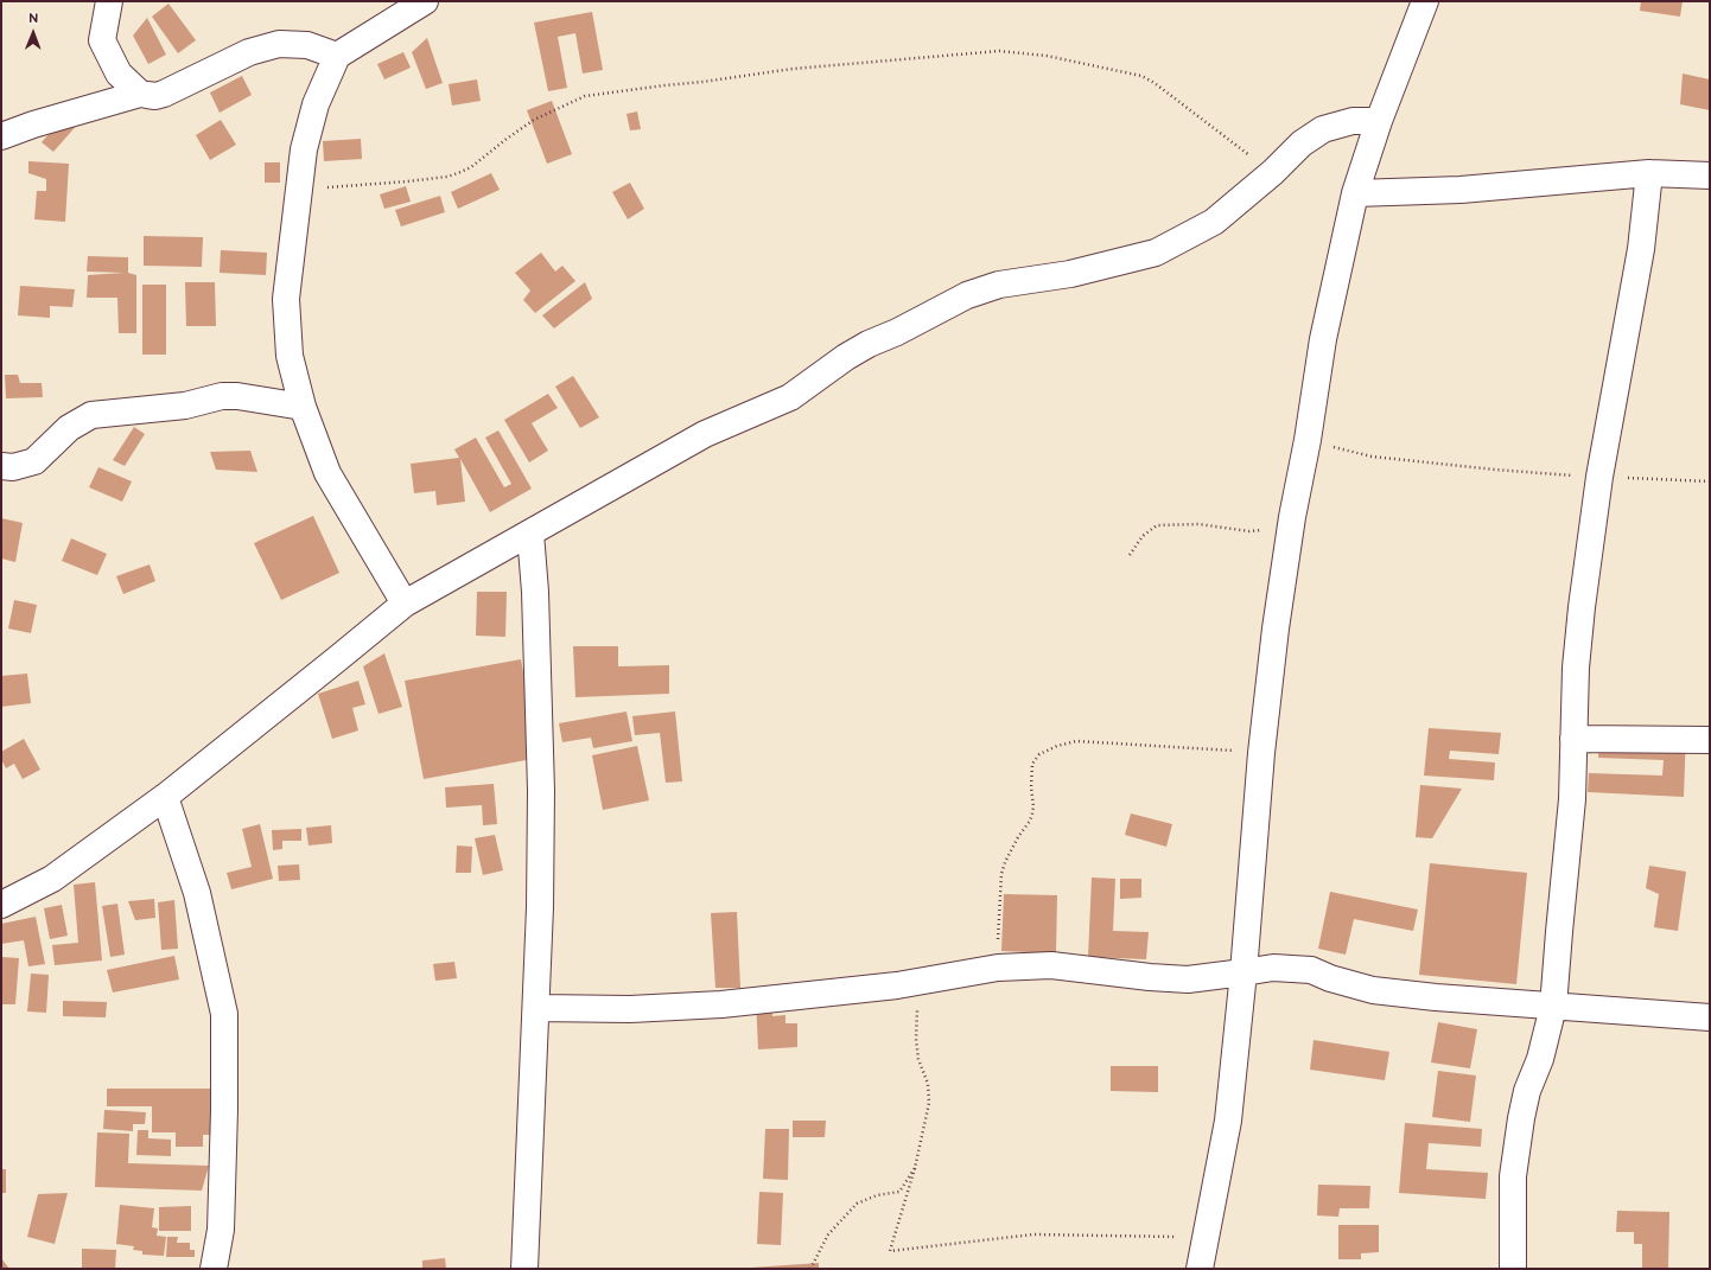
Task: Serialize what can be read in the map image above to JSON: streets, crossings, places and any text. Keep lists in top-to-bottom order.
{
  "north": "top"
}
